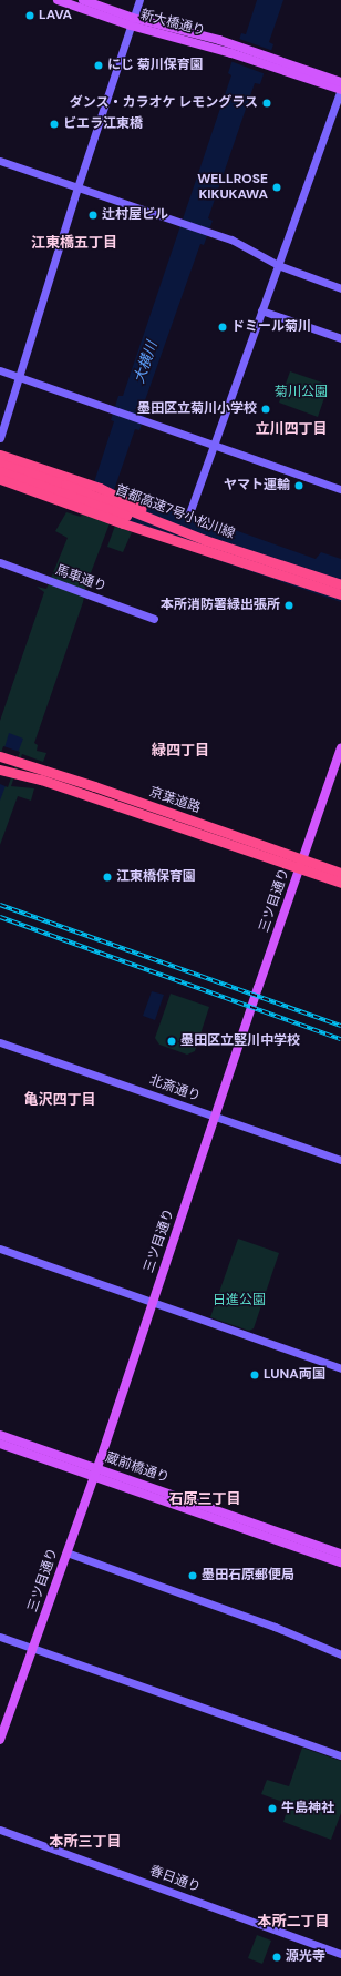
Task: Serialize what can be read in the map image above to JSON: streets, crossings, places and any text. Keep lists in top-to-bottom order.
{
  "streets": {
    "highway": ["首都高速7号小松川線", "京葉道路"],
    "main road": ["新大橋通り", "三ツ目通り", "蔵前橋通り"],
    "street": ["馬車通り", "北斎通り", "春日通り"]
  },
  "crossings": [
    ["京葉道路", "三ツ目通り"],
    ["三ツ目通り", "北斎通り"],
    ["三ツ目通り", "蔵前橋通り"]
  ],
  "districts": [
    "江東橋五丁目",
    "立川四丁目",
    "緑四丁目",
    "亀沢四丁目",
    "石原三丁目",
    "本所三丁目",
    "本所二丁目"
  ],
  "water": ["大横川"],
  "parks": ["菊川公園", "日進公園"],
  "places": [
    "LAVA",
    "にじ 菊川保育園",
    "ダンス・カラオケ レモングラス",
    "ビエラ江東橋",
    "WELLROSE KIKUKAWA",
    "辻村屋ビル",
    "ドミール菊川",
    "墨田区立菊川小学校",
    "ヤマト運輸",
    "本所消防署緑出張所",
    "江東橋保育園",
    "墨田区立竪川中学校",
    "LUNA両国",
    "墨田石原郵便局",
    "牛島神社",
    "源光寺"
  ]
}
